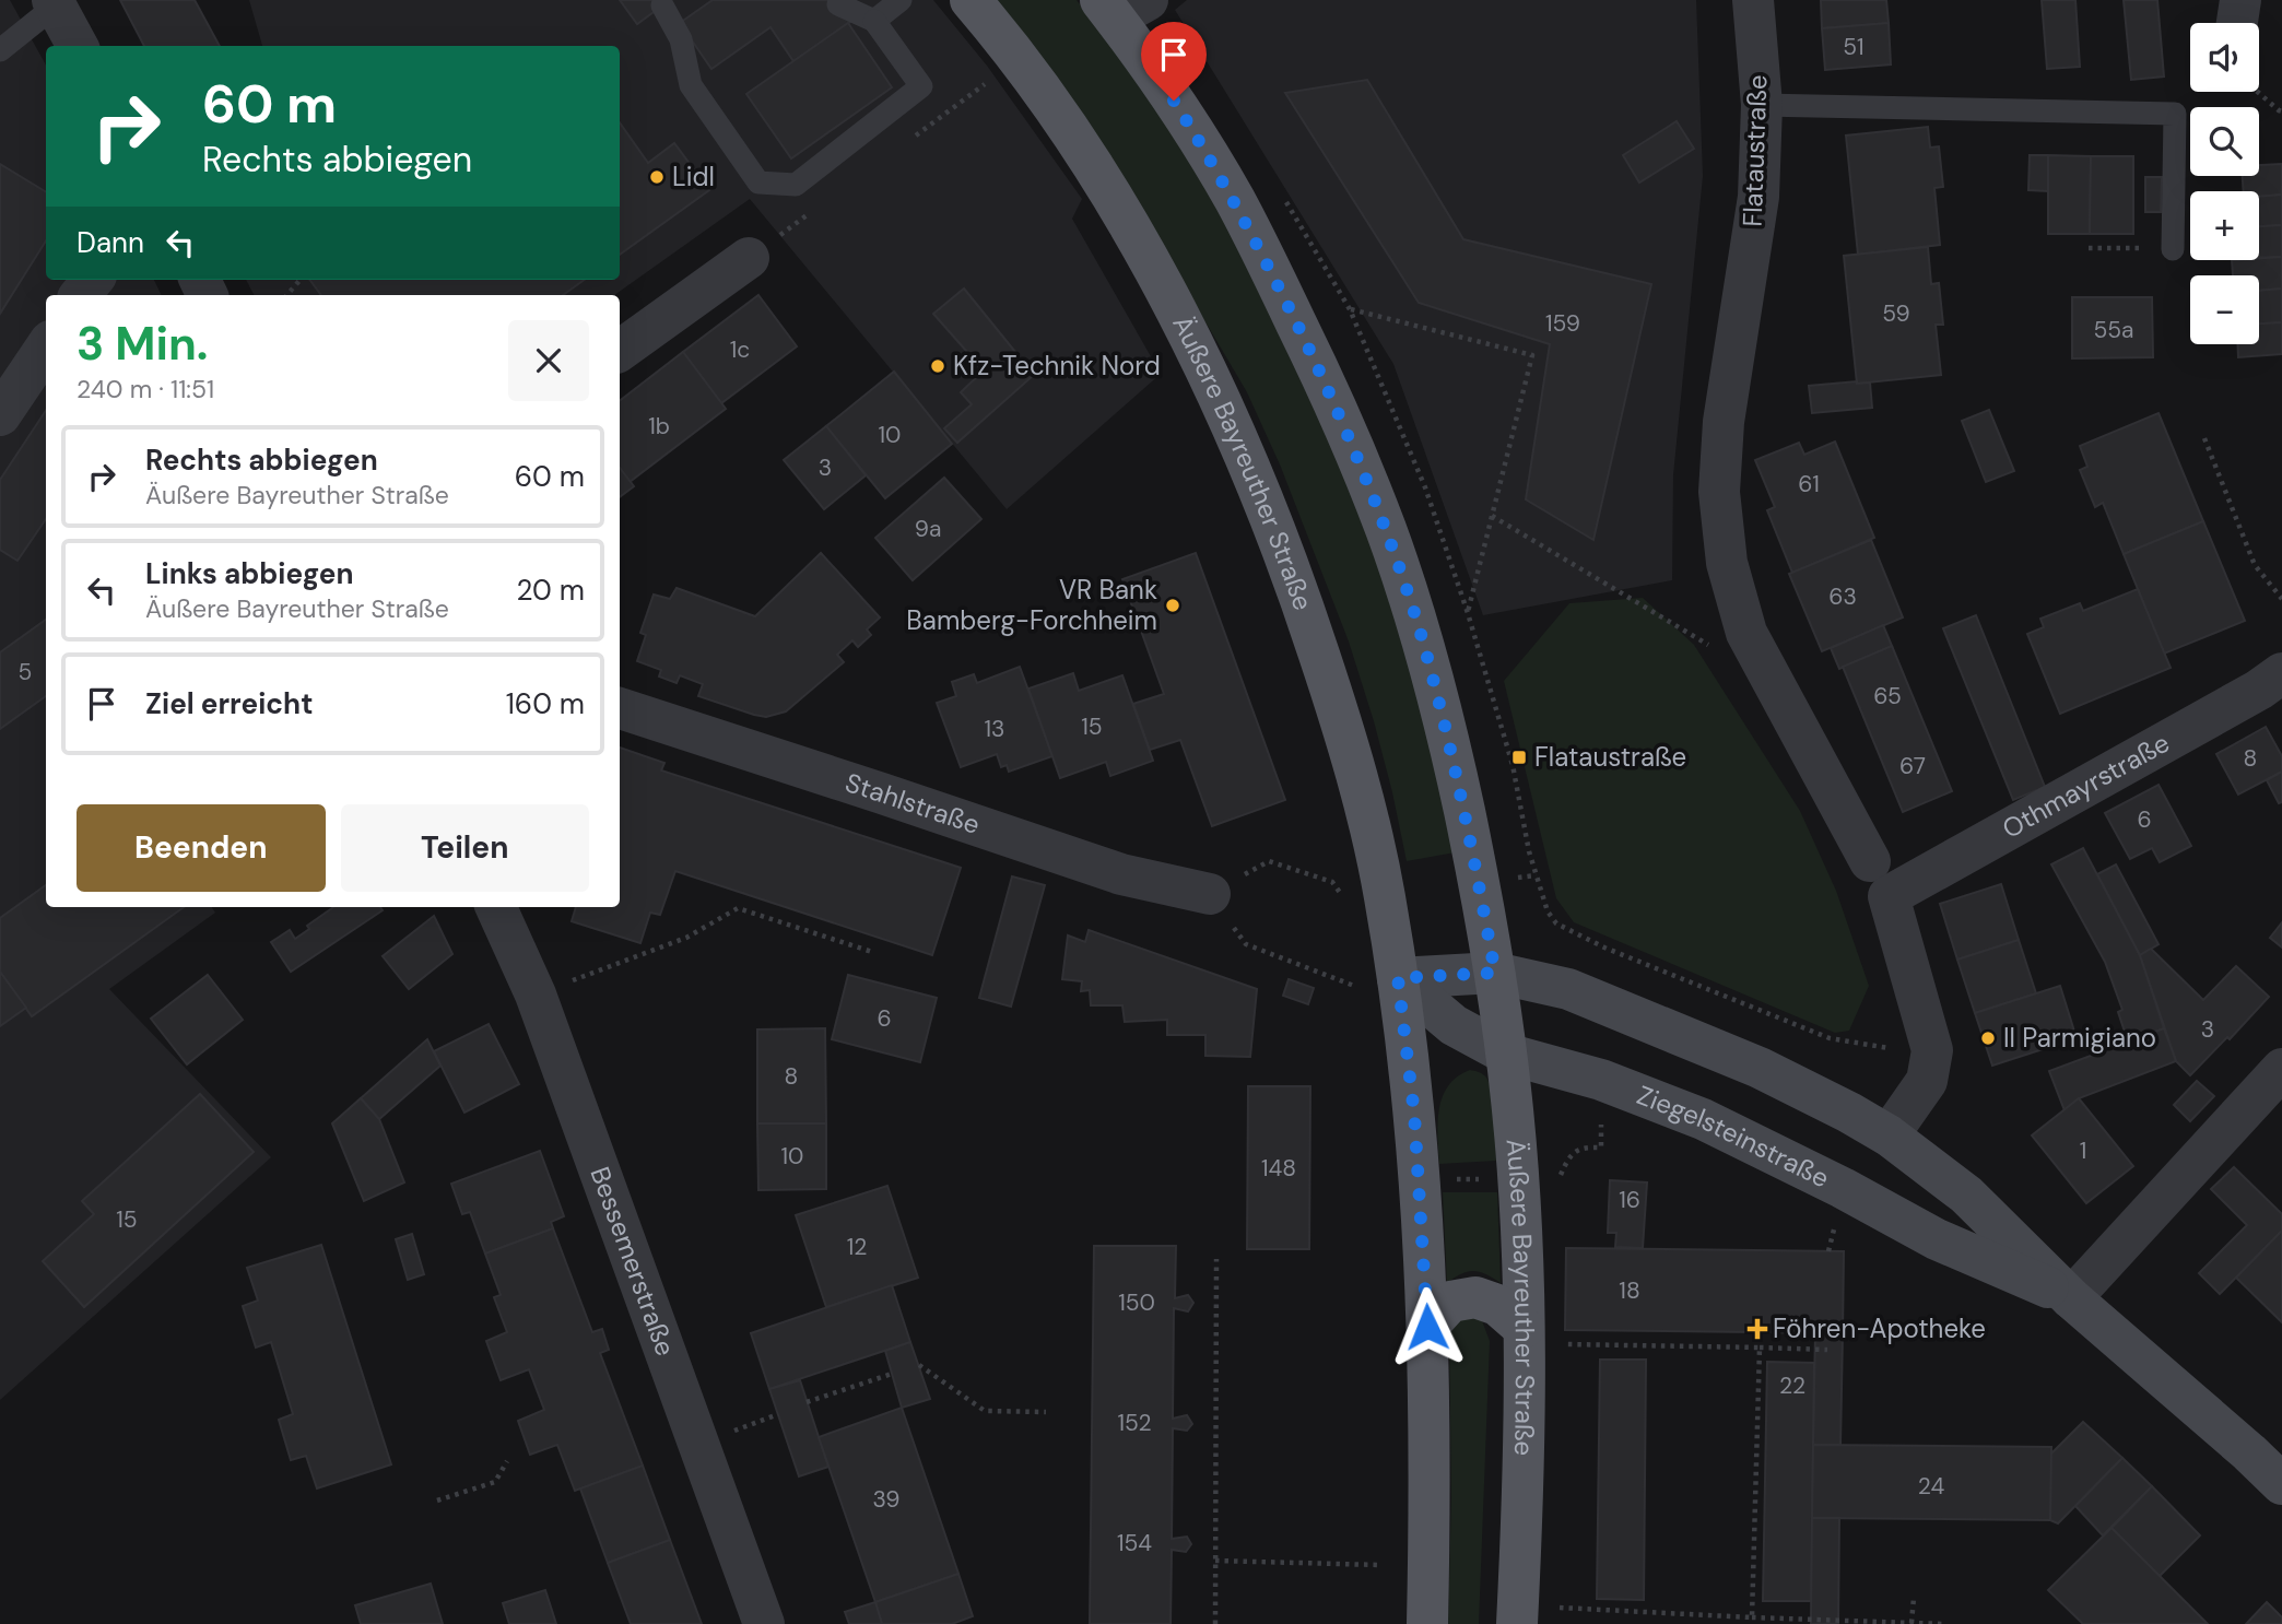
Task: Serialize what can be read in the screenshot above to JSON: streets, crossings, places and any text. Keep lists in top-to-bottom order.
{
  "streets": {
    "main road": ["Äußere Bayreuther Straße", "Ziegelsteinstraße"],
    "street": [
      "Flataustraße",
      "Othmayrstraße",
      "Stahlstraße",
      "Bessemerstraße"
    ]
  },
  "crossings": [
    ["Flataustraße", "Othmayrstraße"],
    ["Äußere Bayreuther Straße", "Ziegelsteinstraße"]
  ],
  "places": {
    "other": [
      "Lidl",
      "Kfz-Technik Nord",
      "VR Bank Bamberg-Forchheim",
      "Il Parmigiano"
    ],
    "transit": ["Flataustraße"],
    "health": ["Föhren-Apotheke"]
  },
  "house_numbers": [
    "51",
    "59",
    "159",
    "55a",
    "1c",
    "1b",
    "10",
    "3",
    "61",
    "9a",
    "63",
    "5",
    "65",
    "15",
    "13",
    "8",
    "67",
    "6",
    "6",
    "3",
    "8",
    "1",
    "10",
    "148",
    "16",
    "15",
    "12",
    "18",
    "150",
    "22",
    "152",
    "24",
    "39",
    "154"
  ],
  "page": {
    "map_buttons": ["+", "−"],
    "turn": ["60 m", "Rechts abbiegen"],
    "then": "Dann",
    "heading": ["3 Min.", "240 m · 11:51"],
    "list": [
      {
        "name": "Rechts abbiegen",
        "note": "Äußere Bayreuther Straße",
        "value": "60 m"
      },
      {
        "name": "Links abbiegen",
        "note": "Äußere Bayreuther Straße",
        "value": "20 m"
      },
      {
        "name": "Ziel erreicht",
        "value": "160 m"
      }
    ],
    "buttons": ["Beenden", "Teilen"]
  }
}
